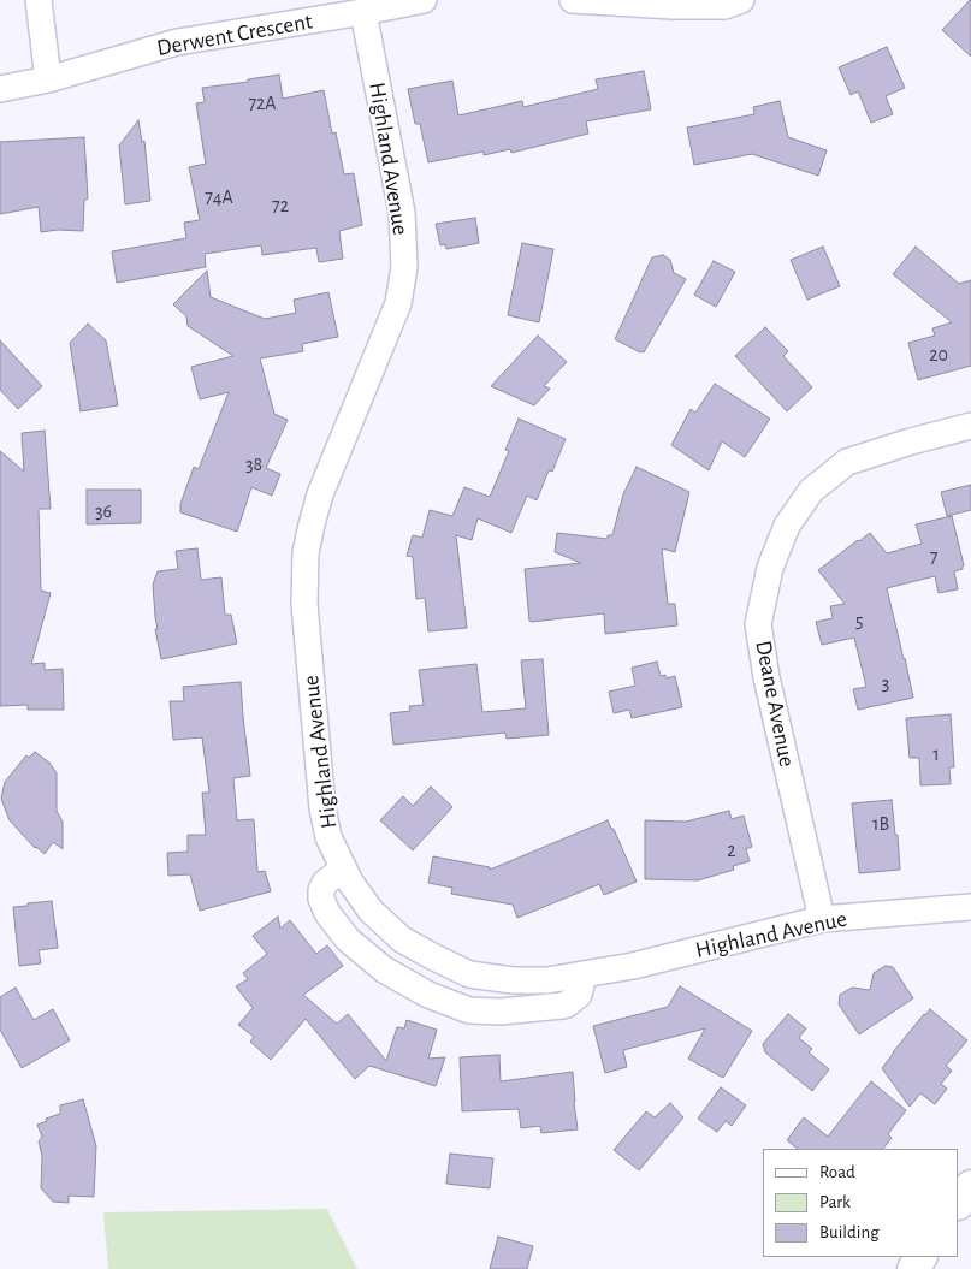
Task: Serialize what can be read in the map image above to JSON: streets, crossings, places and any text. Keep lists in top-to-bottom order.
{
  "streets": {
    "street": ["Derwent Crescent", "Highland Avenue", "Deane Avenue"]
  },
  "crossings": [
    ["Derwent Crescent", "Highland Avenue"],
    ["Highland Avenue", "Deane Avenue"]
  ],
  "house_numbers": [
    "72A",
    "74A",
    "72",
    "20",
    "38",
    "36",
    "7",
    "5",
    "3",
    "1",
    "1B",
    "2"
  ],
  "legend": ["Road", "Park", "Building"]
}
